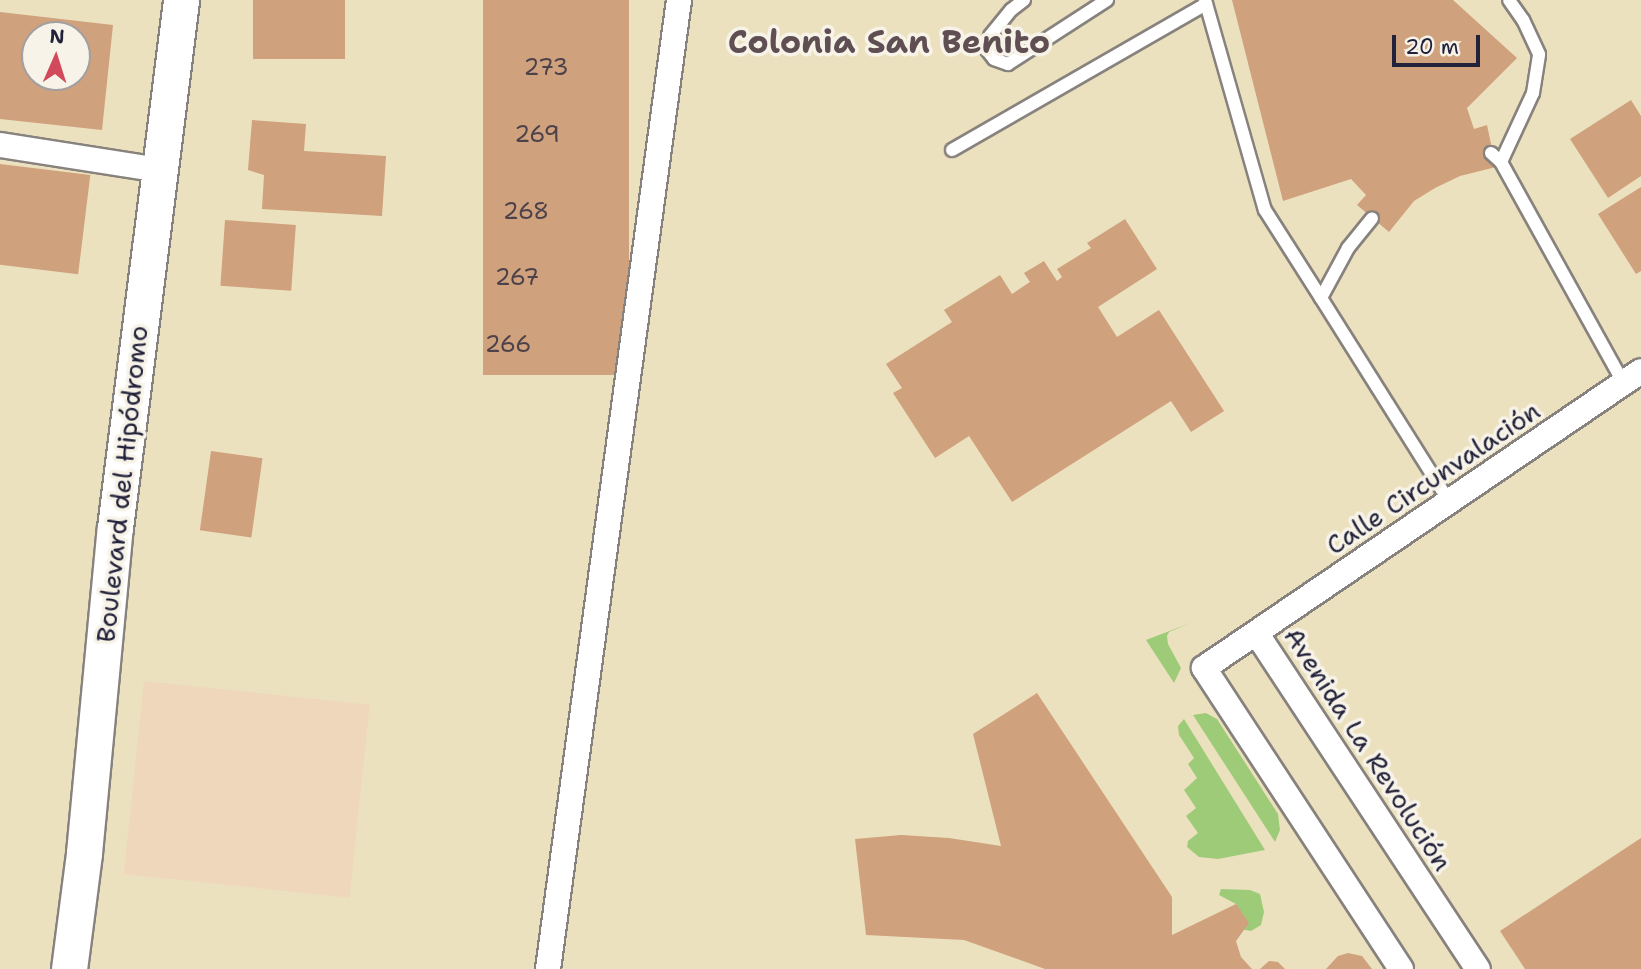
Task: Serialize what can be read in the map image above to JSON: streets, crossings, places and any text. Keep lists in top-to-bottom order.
{
  "streets": {
    "street": ["Calle Circunvalación", "Boulevard del Hipódromo", "Avenida La Revolución"]
  },
  "crossings": [
    ["Calle Circunvalación", "Avenida La Revolución"]
  ],
  "districts": ["Colonia San Benito"],
  "house_numbers": [
    "273",
    "269",
    "268",
    "267",
    "266"
  ],
  "scale_bar": "20 m",
  "north": "top"
}
